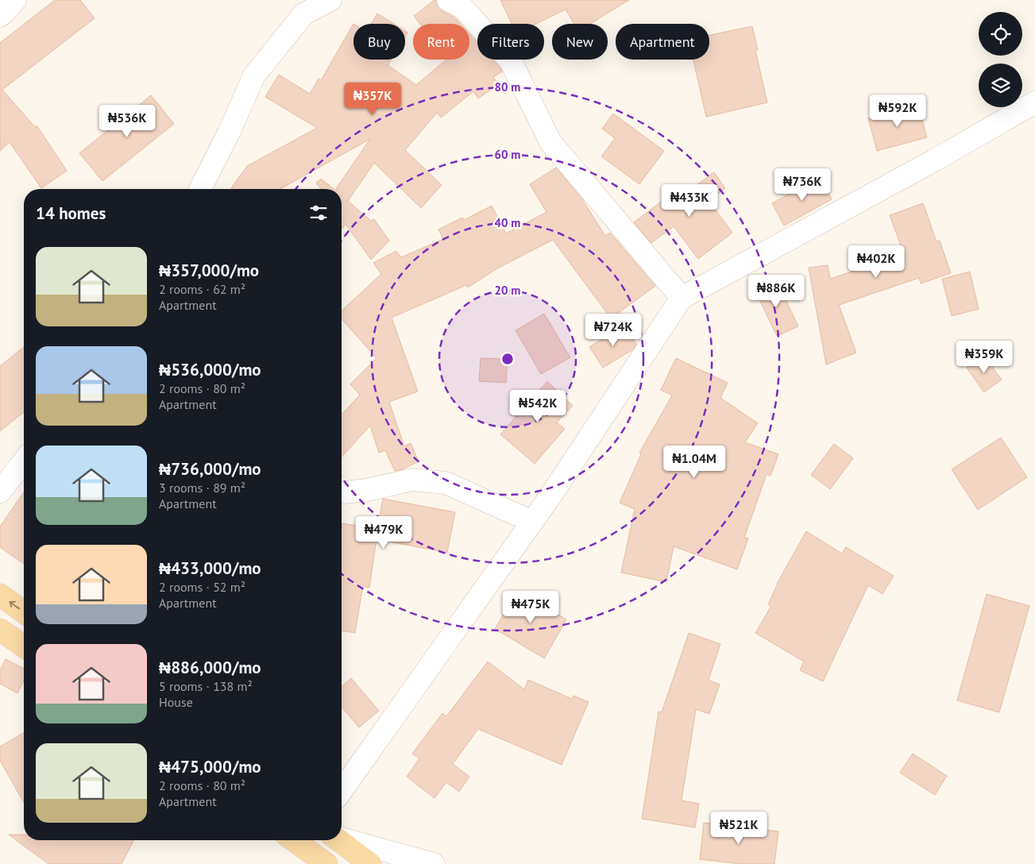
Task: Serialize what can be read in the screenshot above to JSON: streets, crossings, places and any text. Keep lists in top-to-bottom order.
{
  "page": {
    "chip": [
      "Buy",
      "Rent",
      "Filters",
      "New",
      "Apartment"
    ],
    "price": [
      "₦357K",
      "₦592K",
      "₦536K",
      "₦736K",
      "₦433K",
      "₦402K",
      "₦886K",
      "₦724K",
      "₦359K",
      "₦542K",
      "₦1.04M",
      "₦479K",
      "₦475K",
      "₦521K"
    ],
    "heading": "14 homes",
    "list": [
      {
        "name": "₦357,000/mo",
        "note": "2 rooms · 62 m² · Apartment"
      },
      {
        "name": "₦536,000/mo",
        "note": "2 rooms · 80 m² · Apartment"
      },
      {
        "name": "₦736,000/mo",
        "note": "3 rooms · 89 m² · Apartment"
      },
      {
        "name": "₦433,000/mo",
        "note": "2 rooms · 52 m² · Apartment"
      },
      {
        "name": "₦886,000/mo",
        "note": "5 rooms · 138 m² · House"
      },
      {
        "name": "₦475,000/mo",
        "note": "2 rooms · 80 m² · Apartment"
      }
    ]
  },
  "rings": [
    "80 m",
    "60 m",
    "40 m",
    "20 m"
  ]
}
